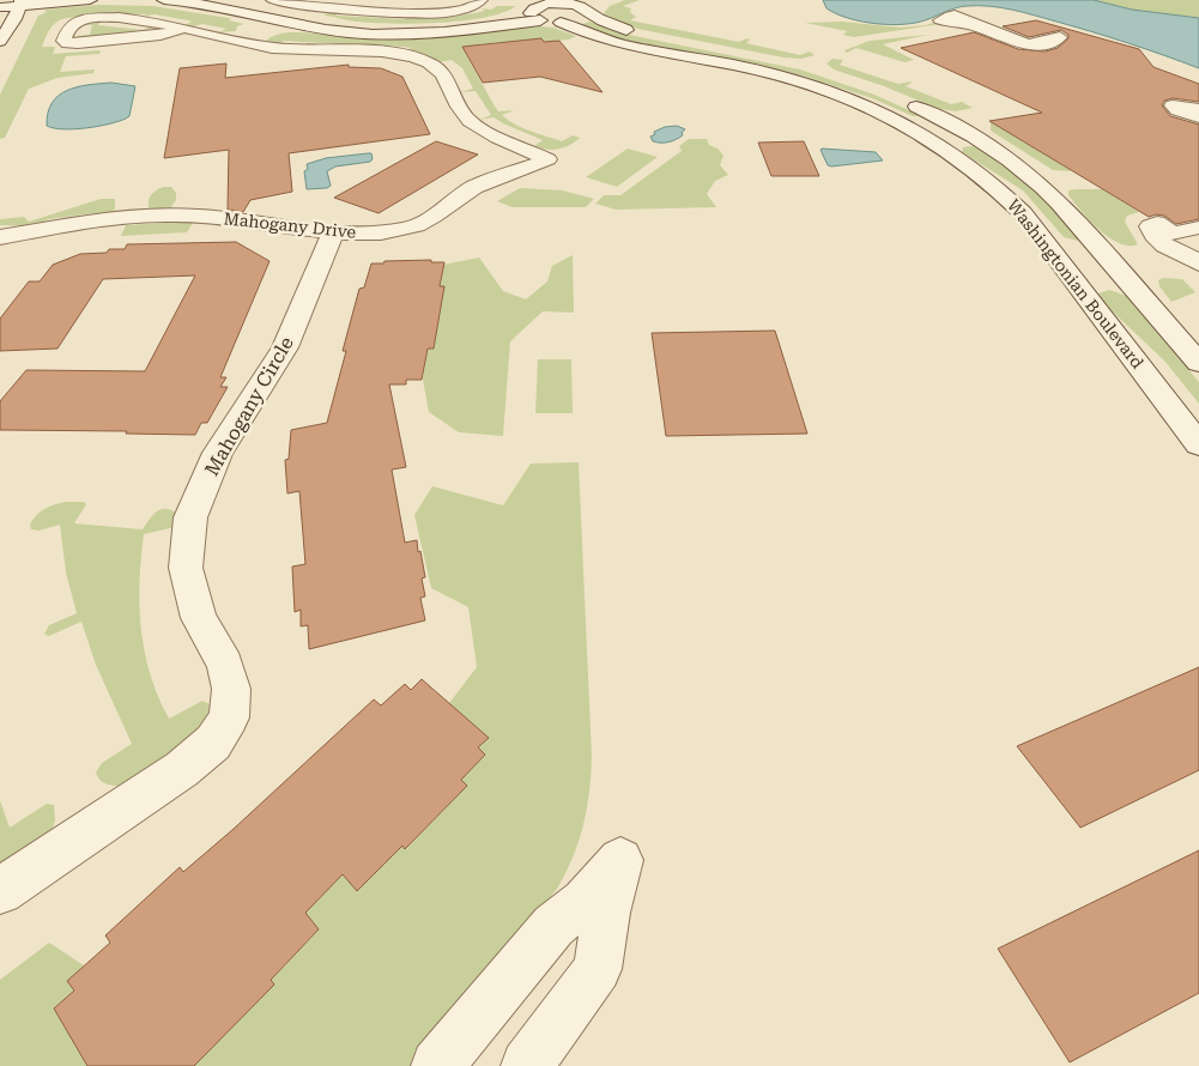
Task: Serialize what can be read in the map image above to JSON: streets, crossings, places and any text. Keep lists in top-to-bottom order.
{
  "streets": {
    "street": ["Mahogany Drive", "Washingtonian Boulevard", "Mahogany Circle"]
  },
  "crossings": [
    ["Mahogany Drive", "Mahogany Circle"]
  ]
}
